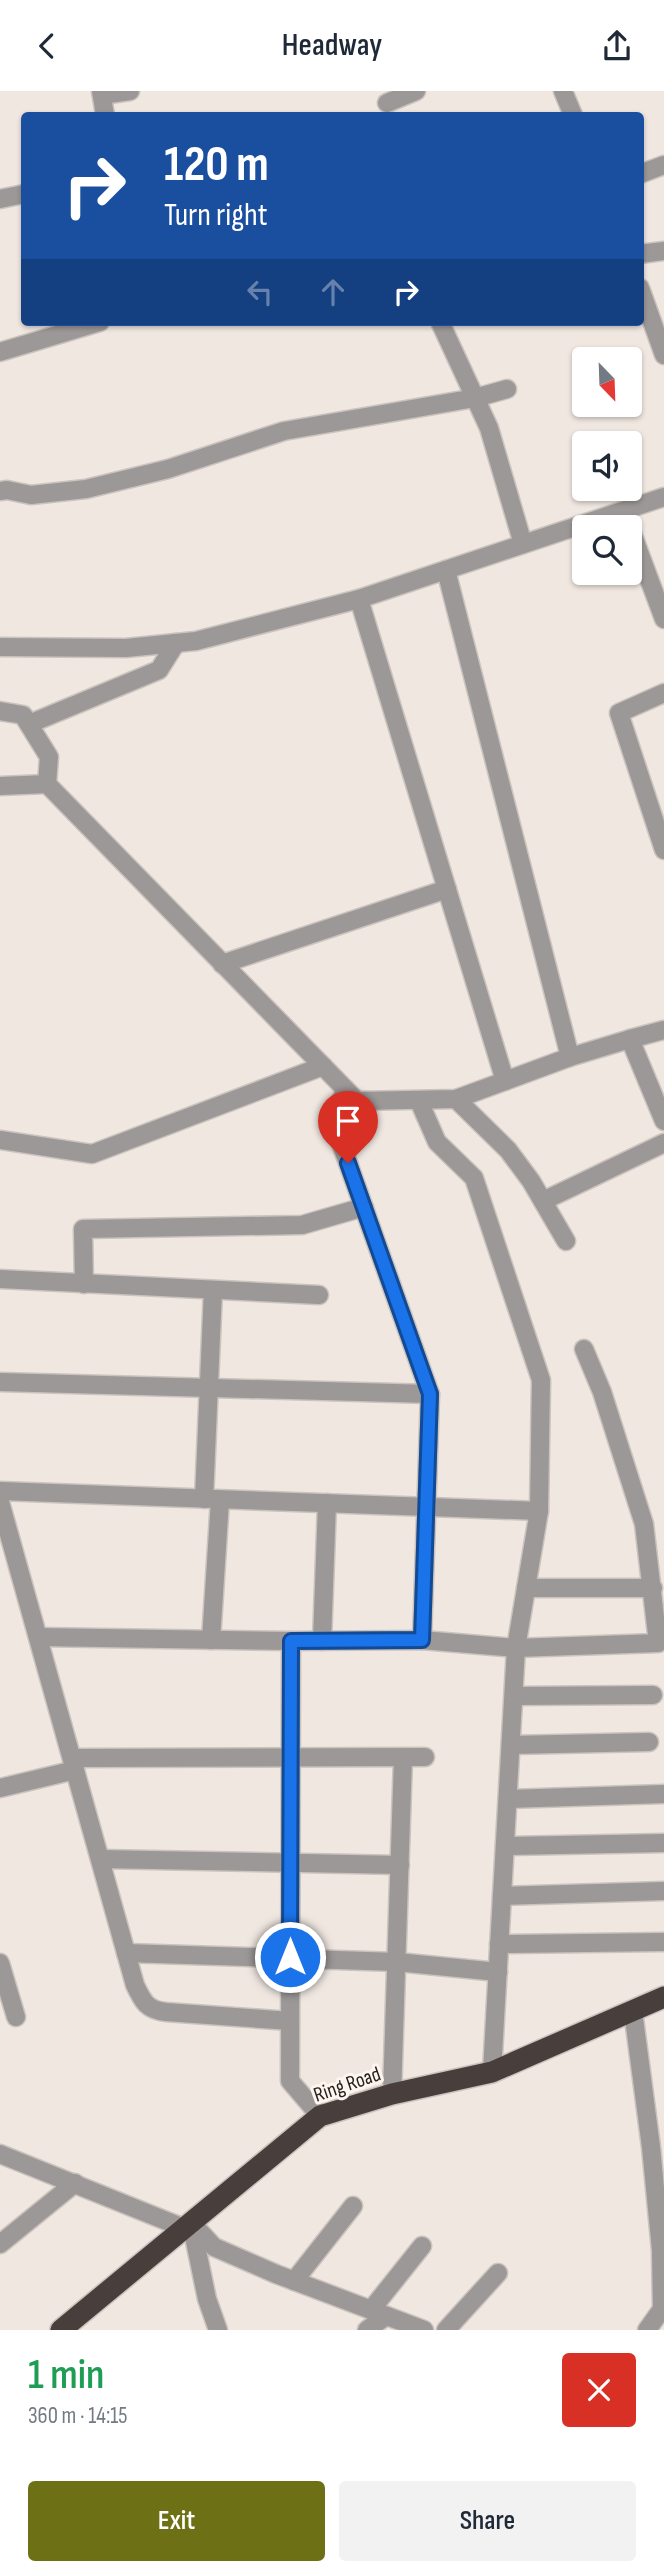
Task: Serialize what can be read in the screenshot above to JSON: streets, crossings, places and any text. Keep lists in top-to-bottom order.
{
  "streets": {
    "highway": ["Ring Road"]
  },
  "north": "bottom right",
  "page": {
    "header": "Headway",
    "turn": ["120 m", "Turn right"],
    "heading": ["1 min", "360 m · 14:15"],
    "buttons": ["Exit", "Share"]
  }
}
